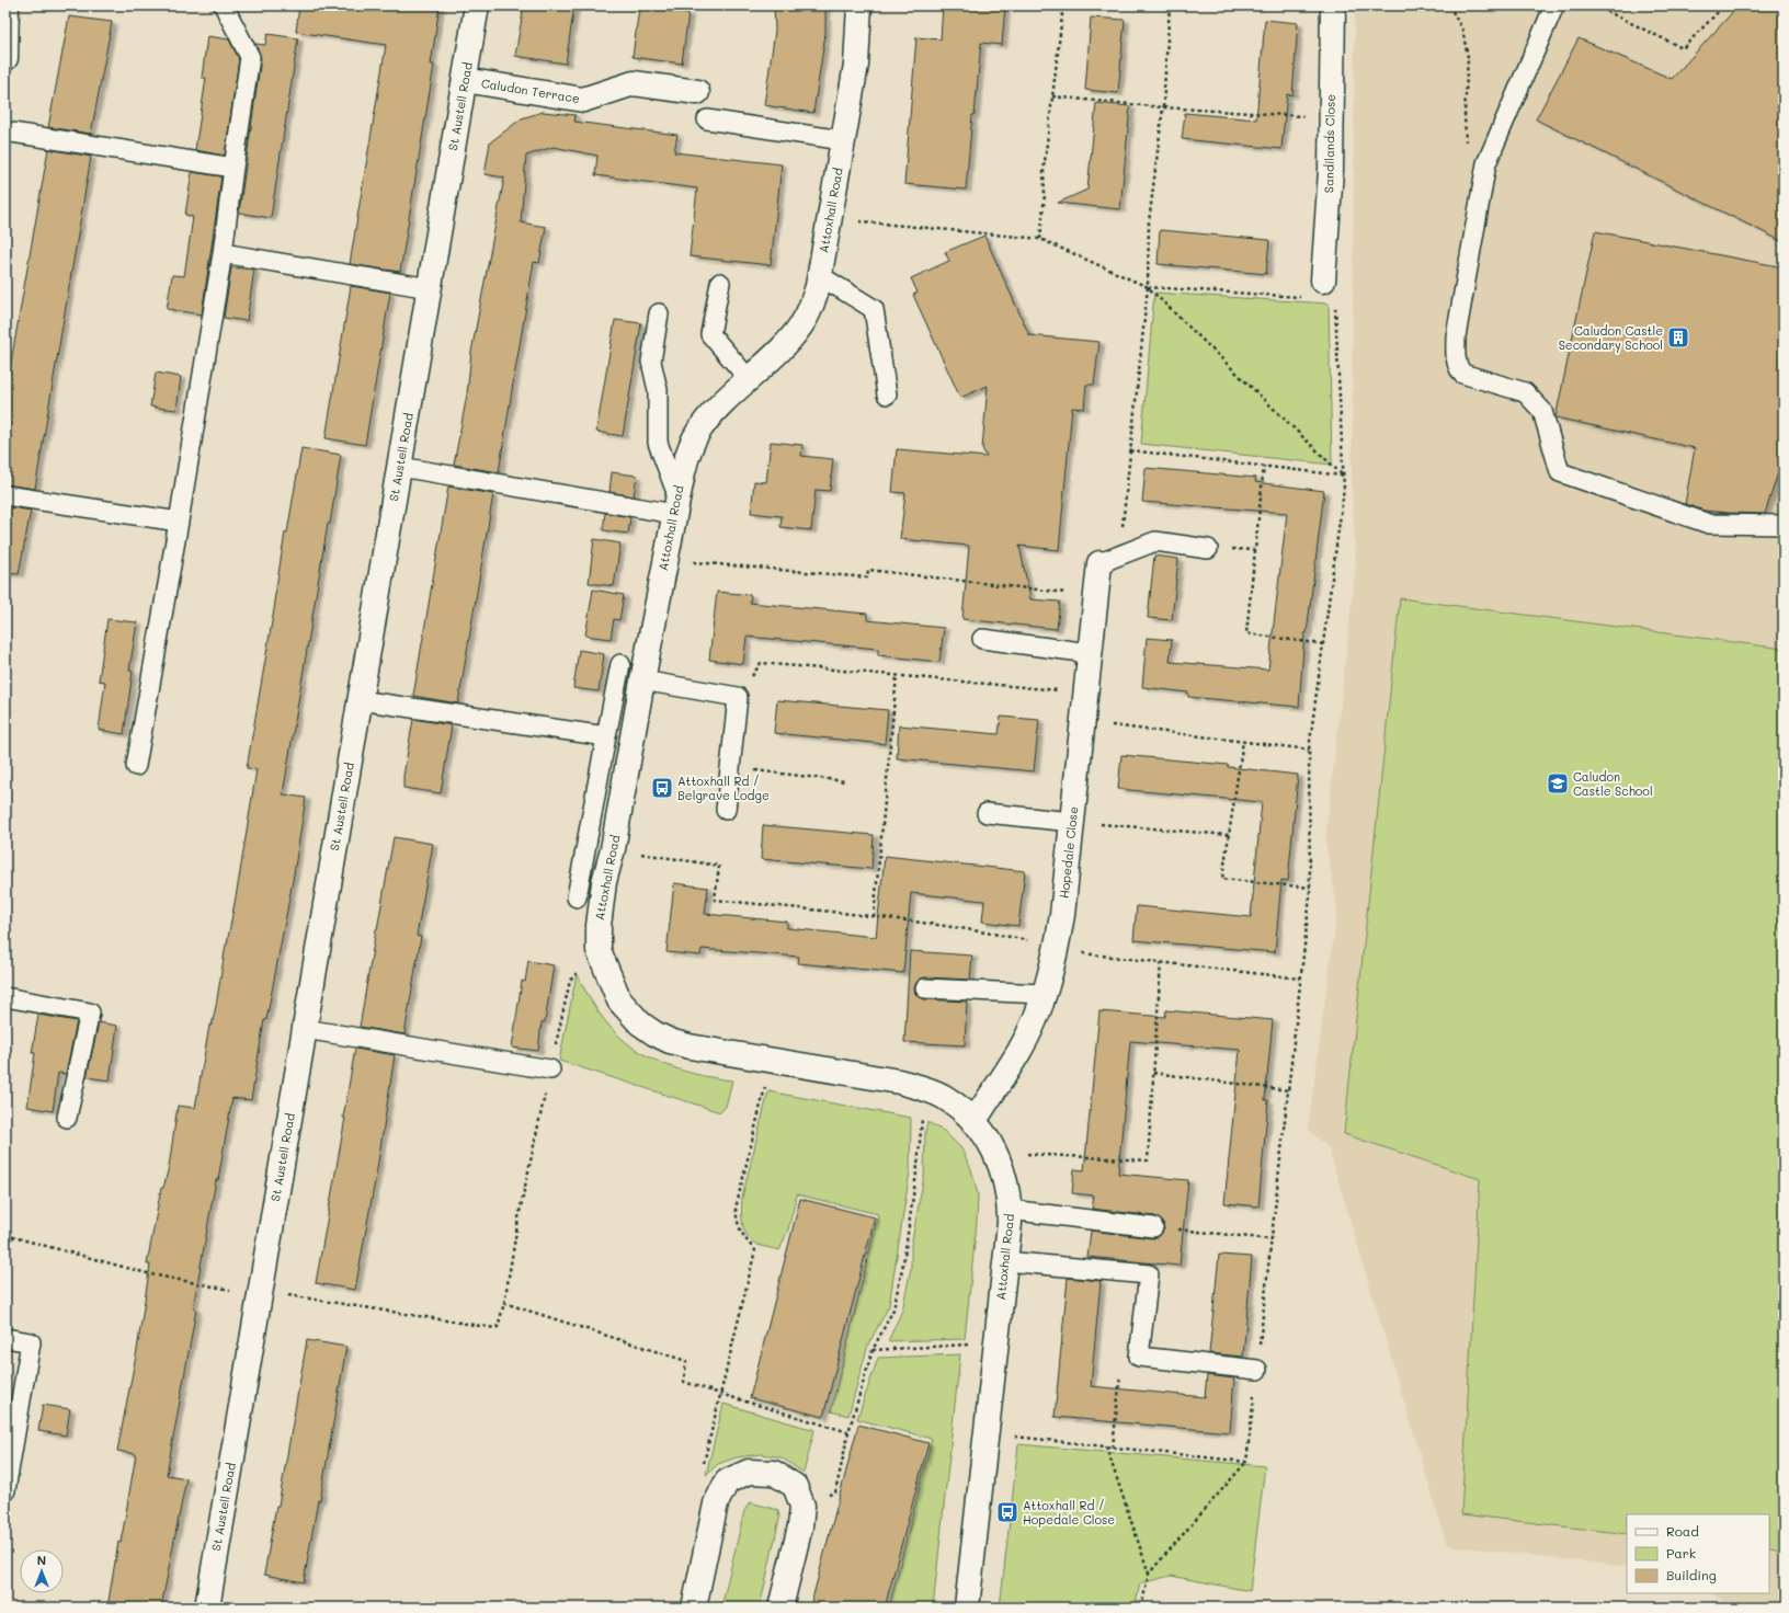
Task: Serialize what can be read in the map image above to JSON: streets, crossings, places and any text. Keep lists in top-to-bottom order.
{
  "streets": {
    "street": [
      "Caludon Terrace",
      "St Austell Road",
      "Sandilands Close",
      "Attoxhall Road",
      "Hopedale Close"
    ]
  },
  "crossings": [
    ["Caludon Terrace", "St Austell Road"],
    ["Attoxhall Road", "Hopedale Close"]
  ],
  "places": {
    "building": ["Caludon Castle Secondary School"],
    "school or university": ["Caludon Castle School"],
    "bus stop": ["Attoxhall Rd / Belgrave Lodge", "Attoxhall Rd / Hopedale Close"]
  },
  "legend": ["Road", "Park", "Building"],
  "north": "top"
}
